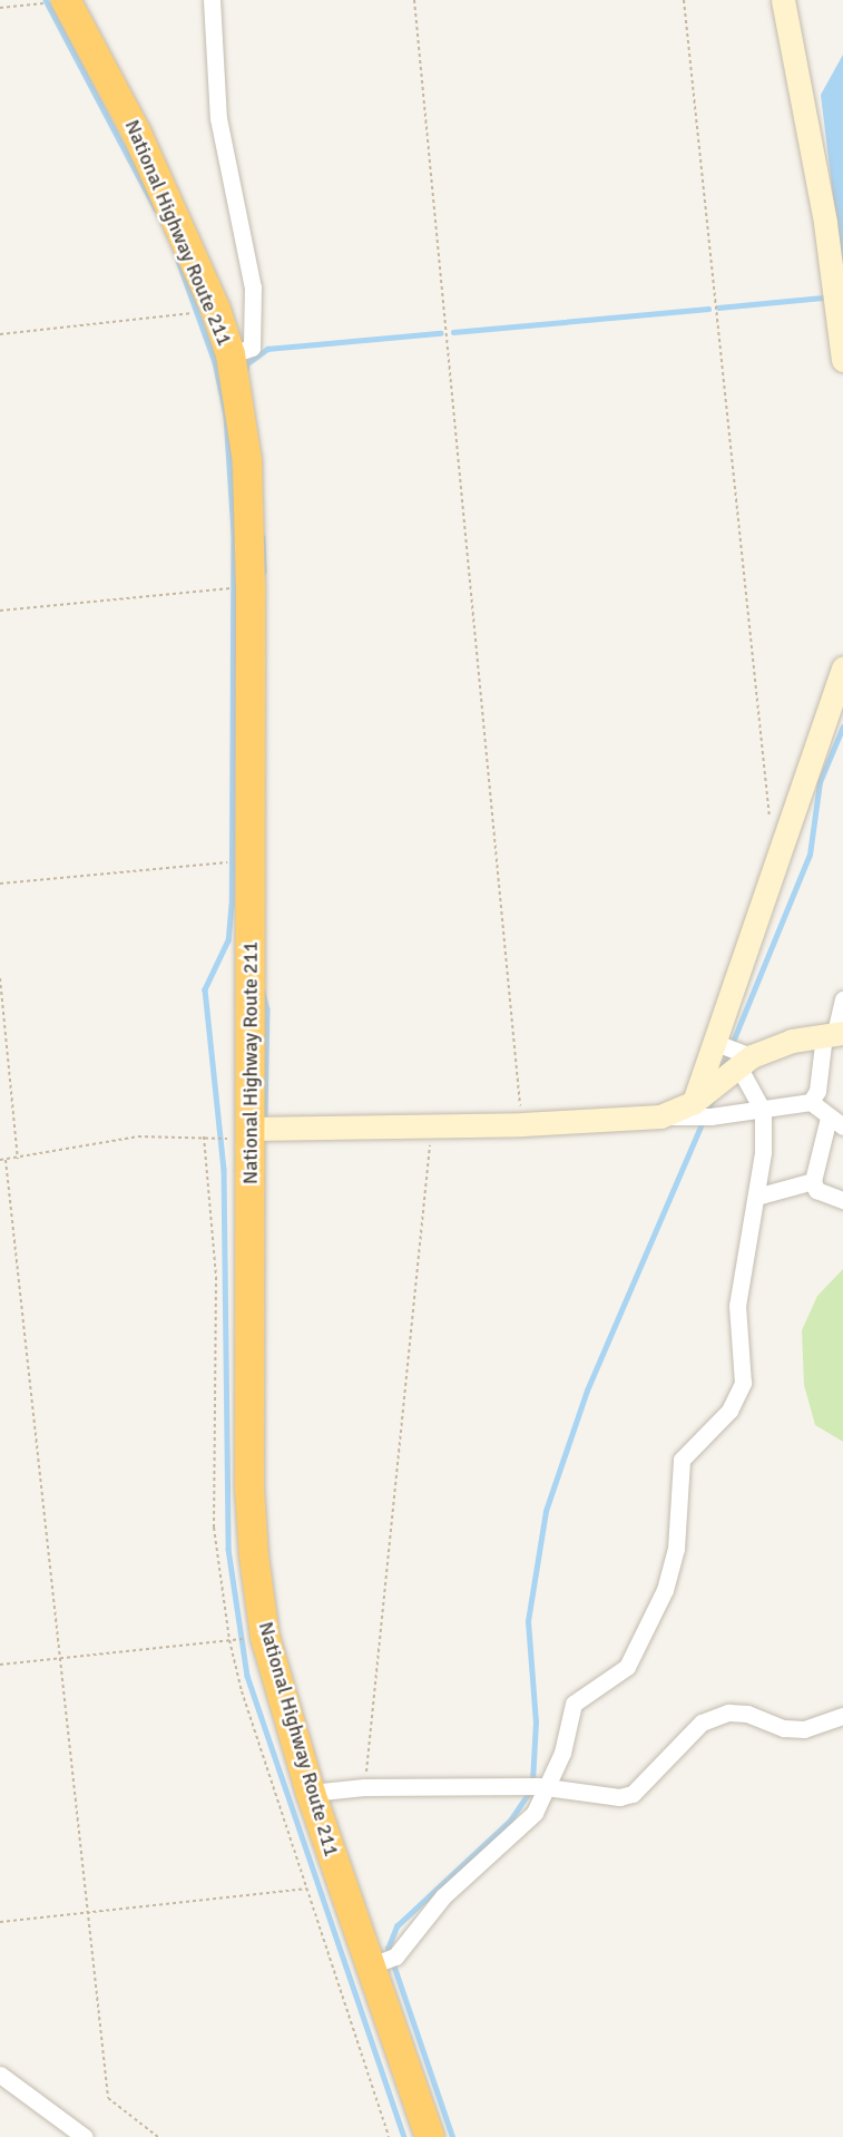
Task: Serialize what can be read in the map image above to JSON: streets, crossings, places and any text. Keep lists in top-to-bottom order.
{
  "streets": {
    "highway": ["National Highway Route 211"]
  }
}
